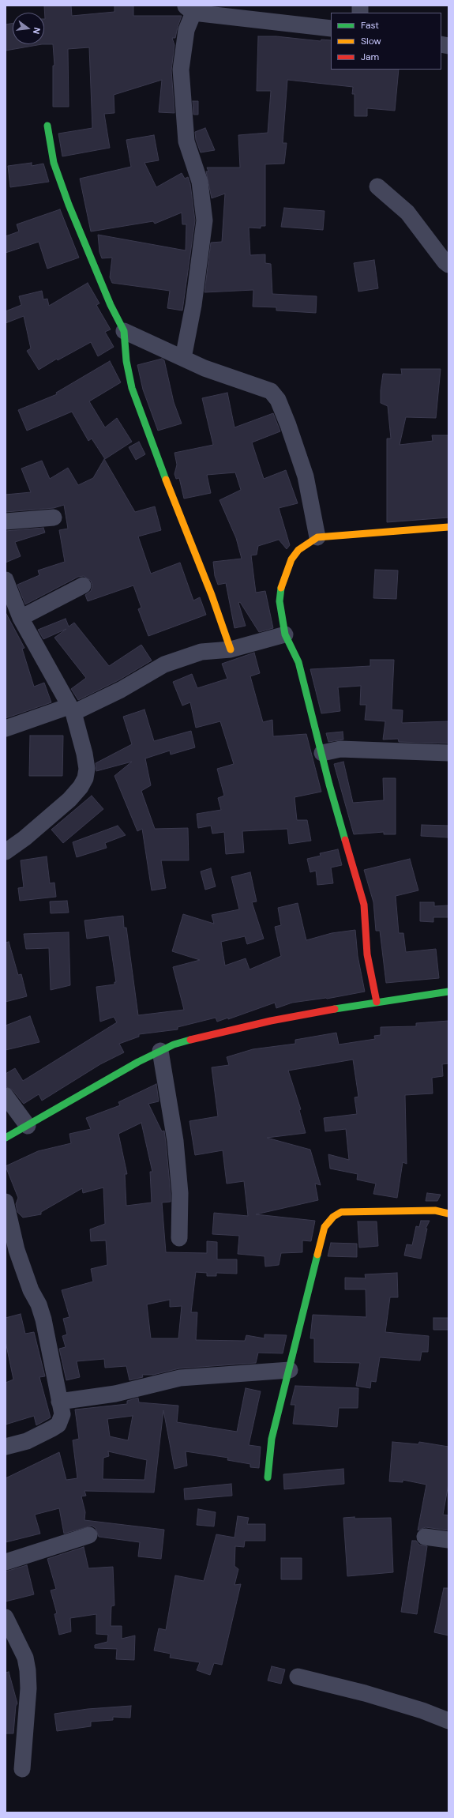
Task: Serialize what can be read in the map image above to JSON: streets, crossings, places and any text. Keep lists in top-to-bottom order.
{
  "legend": ["Fast", "Slow", "Jam"],
  "north": "right"
}
